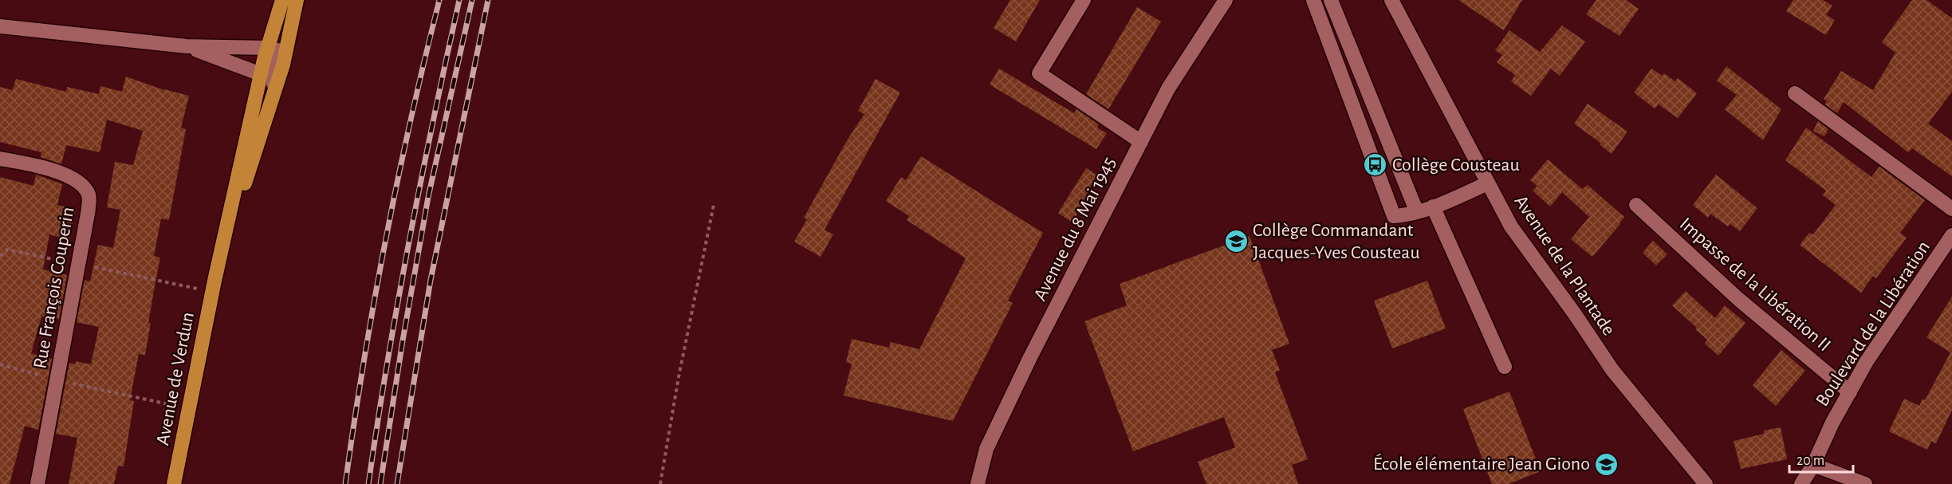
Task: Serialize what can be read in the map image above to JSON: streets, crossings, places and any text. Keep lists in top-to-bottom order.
{
  "streets": {
    "main road": ["Avenue de Verdun"],
    "street": [
      "Avenue du 8 Mai 1945",
      "Avenue de la Plantade",
      "Impasse de la Libération II",
      "Rue François Couperin",
      "Boulevard de la Libération"
    ]
  },
  "crossings": [
    ["Impasse de la Libération II", "Boulevard de la Libération"]
  ],
  "places": {
    "bus stop": ["Collège Cousteau"],
    "school or university": ["Collège Commandant Jacques-Yves Cousteau", "École élémentaire Jean Giono"]
  },
  "scale_bar": "20 m"
}
